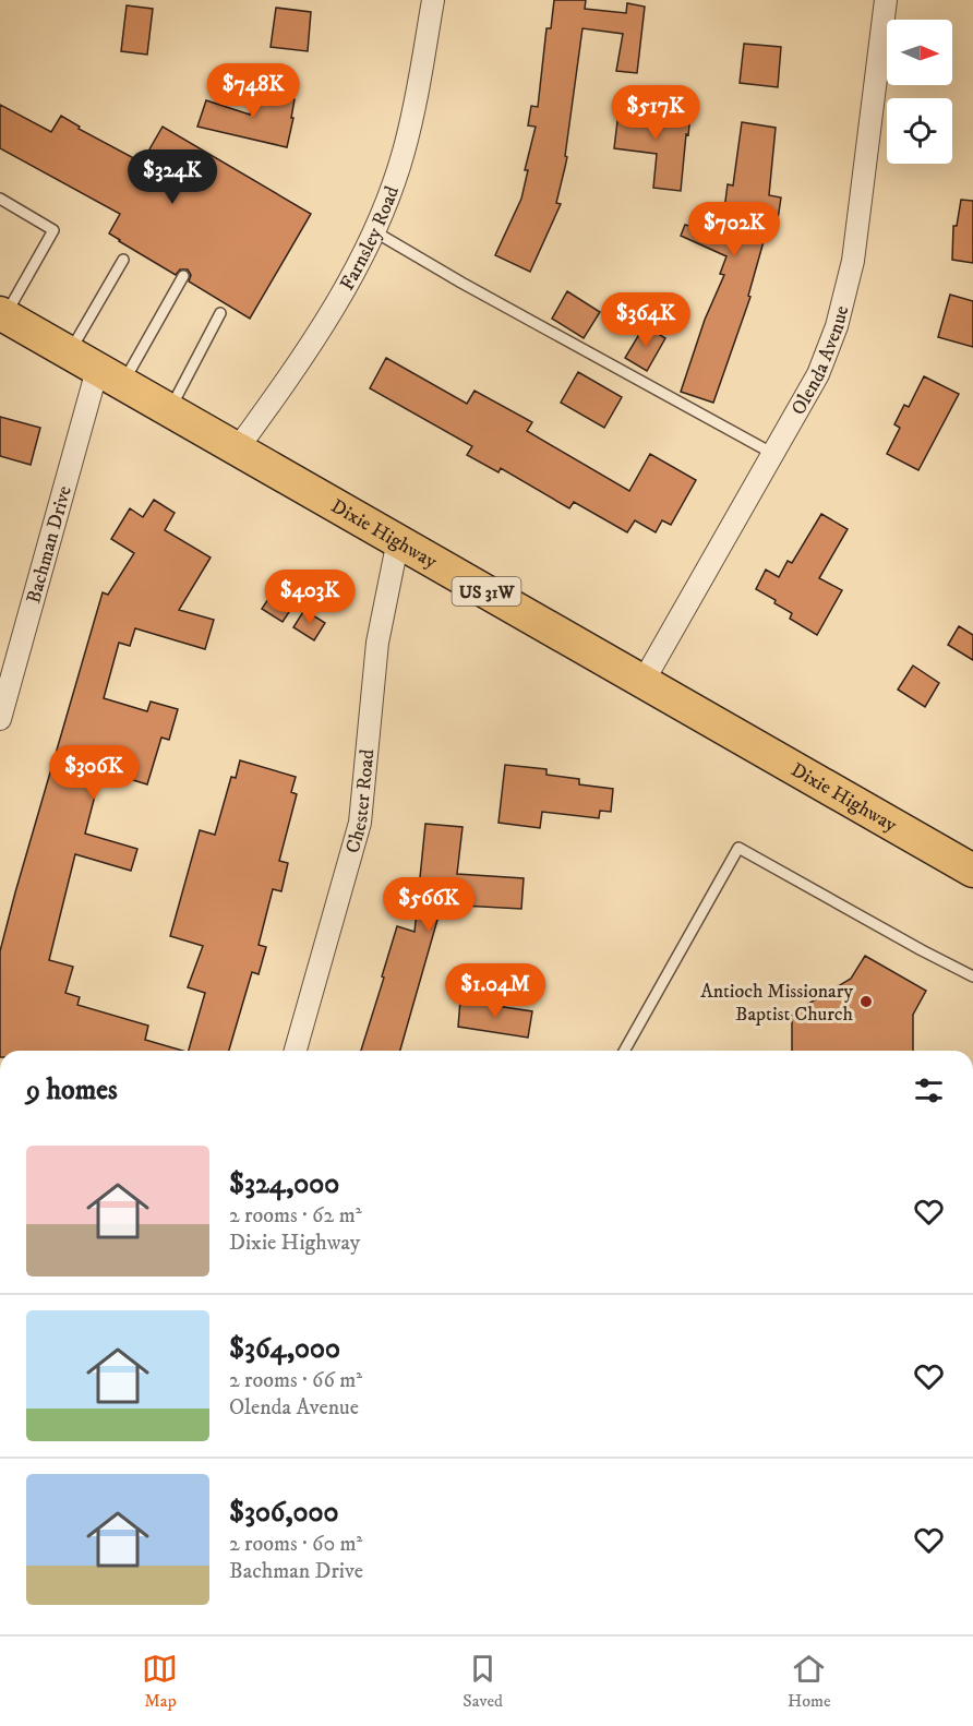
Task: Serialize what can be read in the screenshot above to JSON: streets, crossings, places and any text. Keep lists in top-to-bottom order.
{
  "streets": {
    "main road": ["Dixie Highway", "US 31W"],
    "street": [
      "Farnsley Road",
      "Olenda Avenue",
      "Bachman Drive",
      "Chester Road"
    ]
  },
  "crossings": [
    ["Farnsley Road", "Dixie Highway"],
    ["Olenda Avenue", "Dixie Highway"],
    ["Dixie Highway", "Bachman Drive"],
    ["Dixie Highway", "Chester Road"]
  ],
  "places": ["Antioch Missionary Baptist Church"],
  "north": "right",
  "page": {
    "price": [
      "$748K",
      "$517K",
      "$324K",
      "$702K",
      "$364K",
      "$403K",
      "$306K",
      "$566K",
      "$1.04M"
    ],
    "heading": "9 homes",
    "list": [
      {
        "name": "$324,000",
        "note": "2 rooms · 62 m² · Dixie Highway"
      },
      {
        "name": "$364,000",
        "note": "2 rooms · 66 m² · Olenda Avenue"
      },
      {
        "name": "$306,000",
        "note": "2 rooms · 60 m² · Bachman Drive"
      }
    ],
    "tabs": ["Map", "Saved", "Home"]
  }
}
